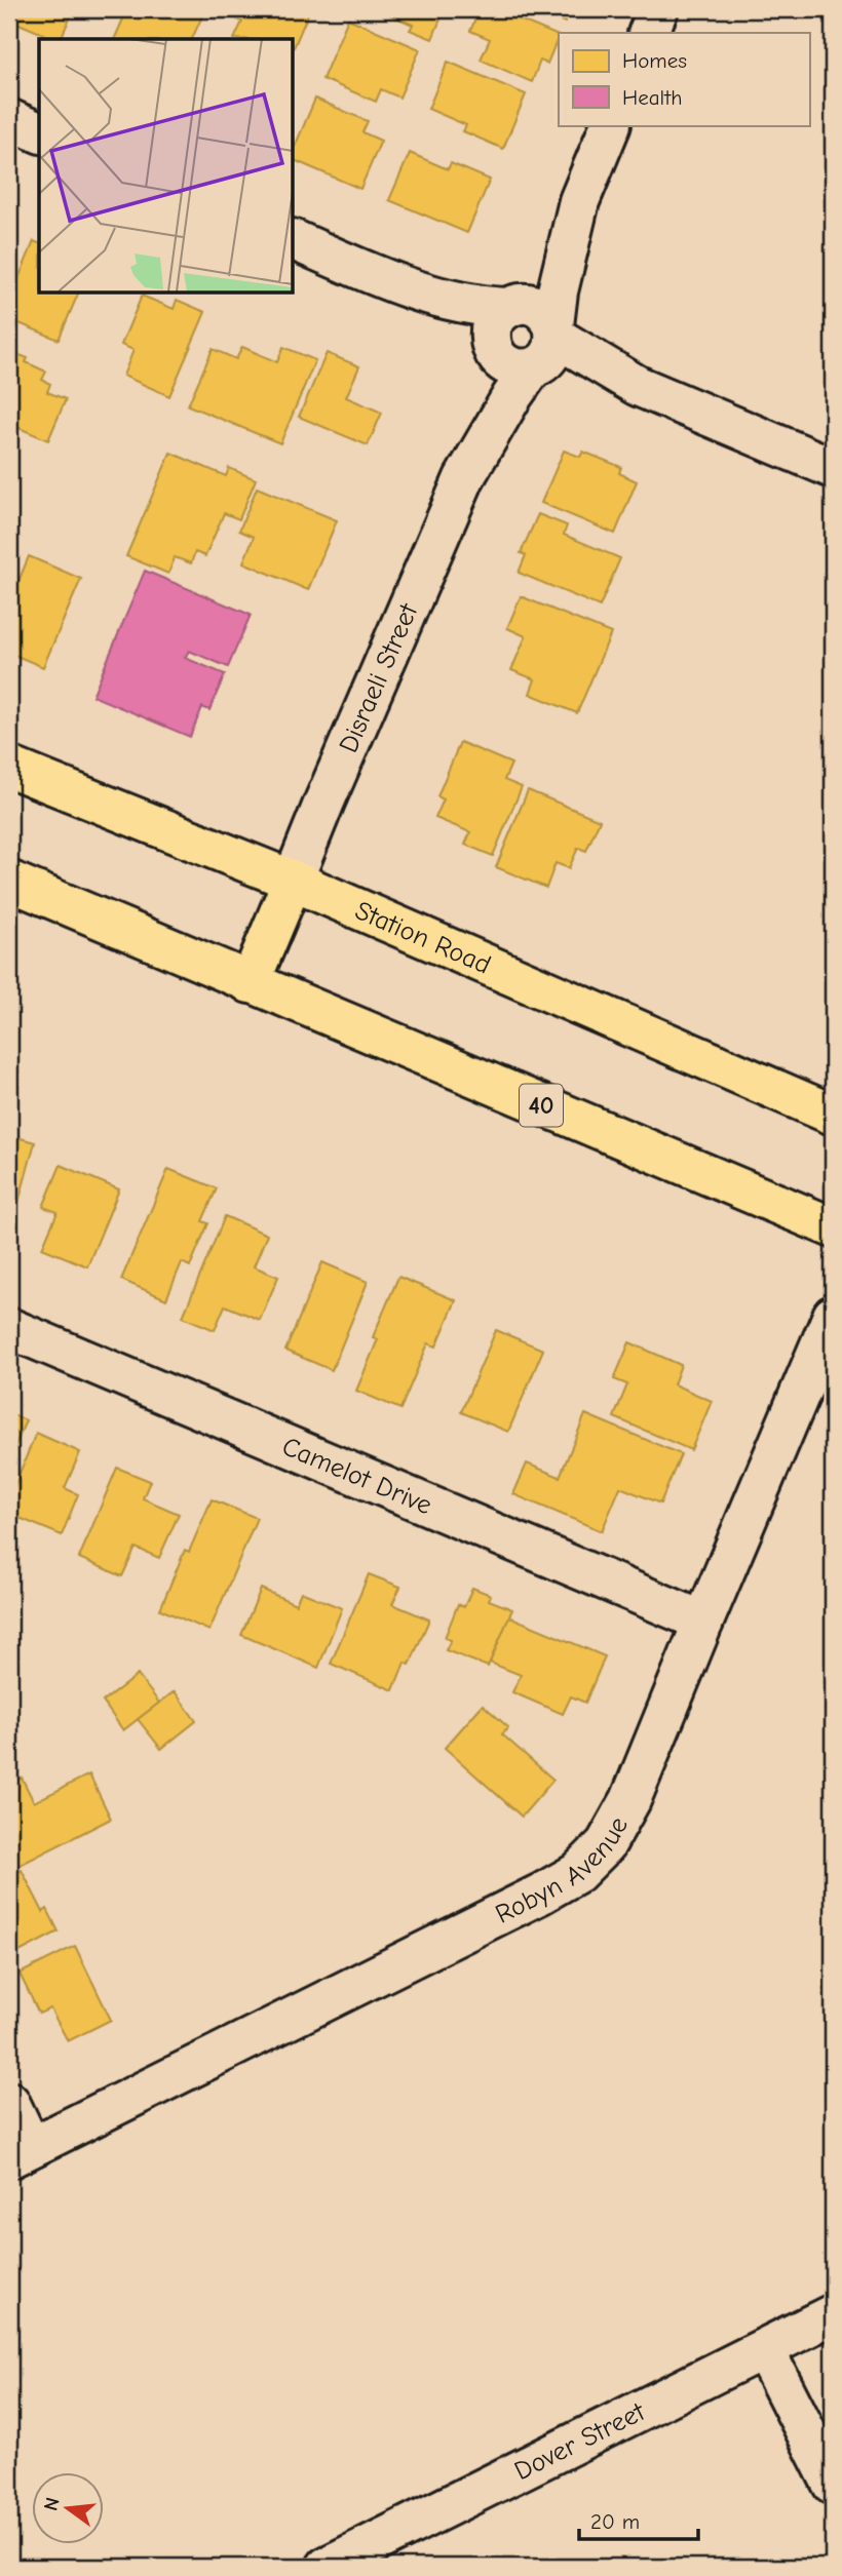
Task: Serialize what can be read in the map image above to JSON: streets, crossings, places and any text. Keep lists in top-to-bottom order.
{
  "streets": {
    "main road": ["Station Road", "40"],
    "street": [
      "Disraeli Street",
      "Camelot Drive",
      "Robyn Avenue",
      "Dover Street"
    ]
  },
  "crossings": [
    ["Disraeli Street", "Station Road"],
    ["Camelot Drive", "Robyn Avenue"]
  ],
  "legend": ["Homes", "Health"],
  "scale_bar": "20 m",
  "north": "left"
}
